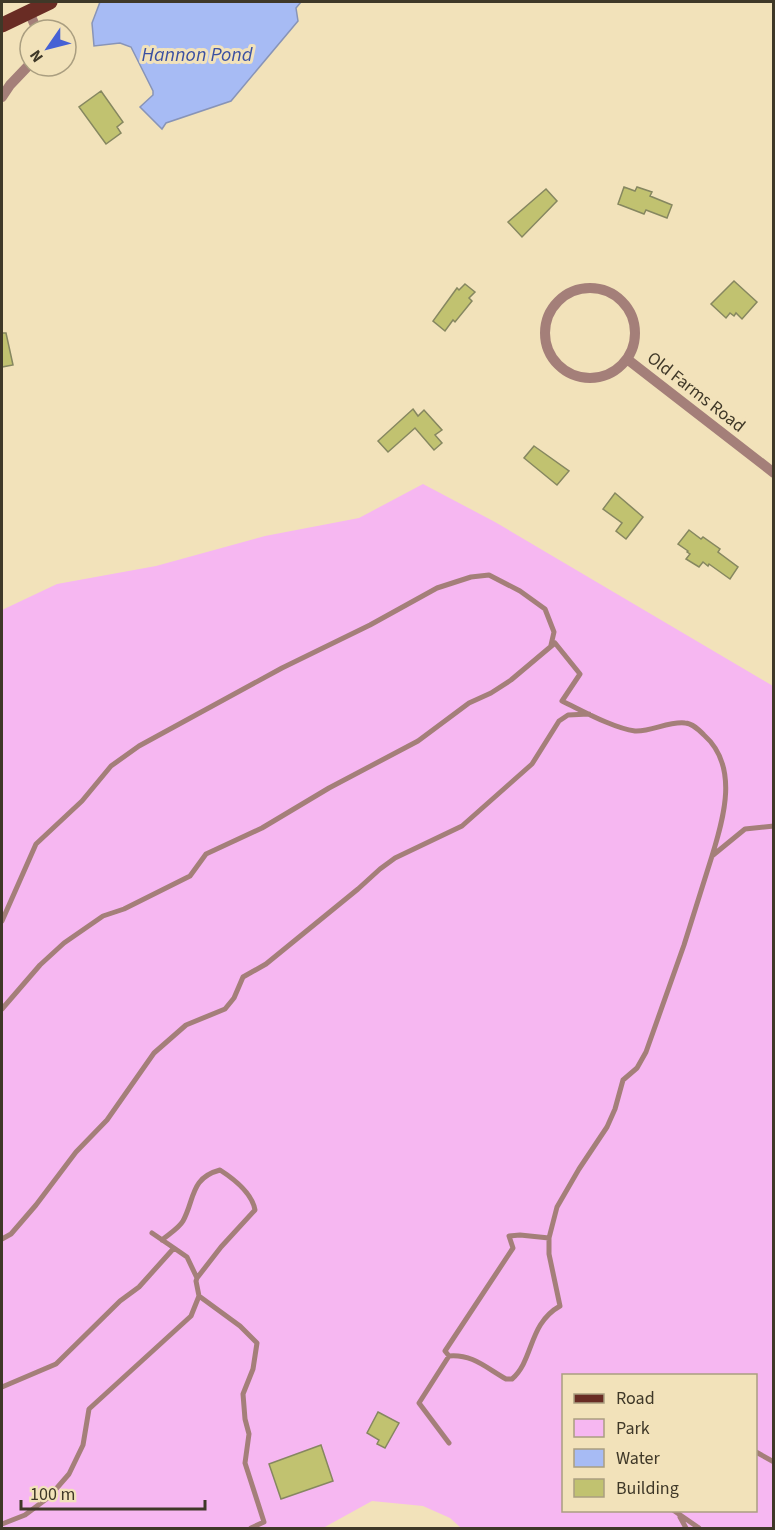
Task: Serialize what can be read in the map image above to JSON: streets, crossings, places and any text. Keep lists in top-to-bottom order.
{
  "streets": {
    "street": ["Old Farms Road"]
  },
  "water": ["Hannon Pond"],
  "legend": [
    "Road",
    "Park",
    "Water",
    "Building"
  ],
  "scale_bar": "100 m",
  "north": "bottom left"
}
